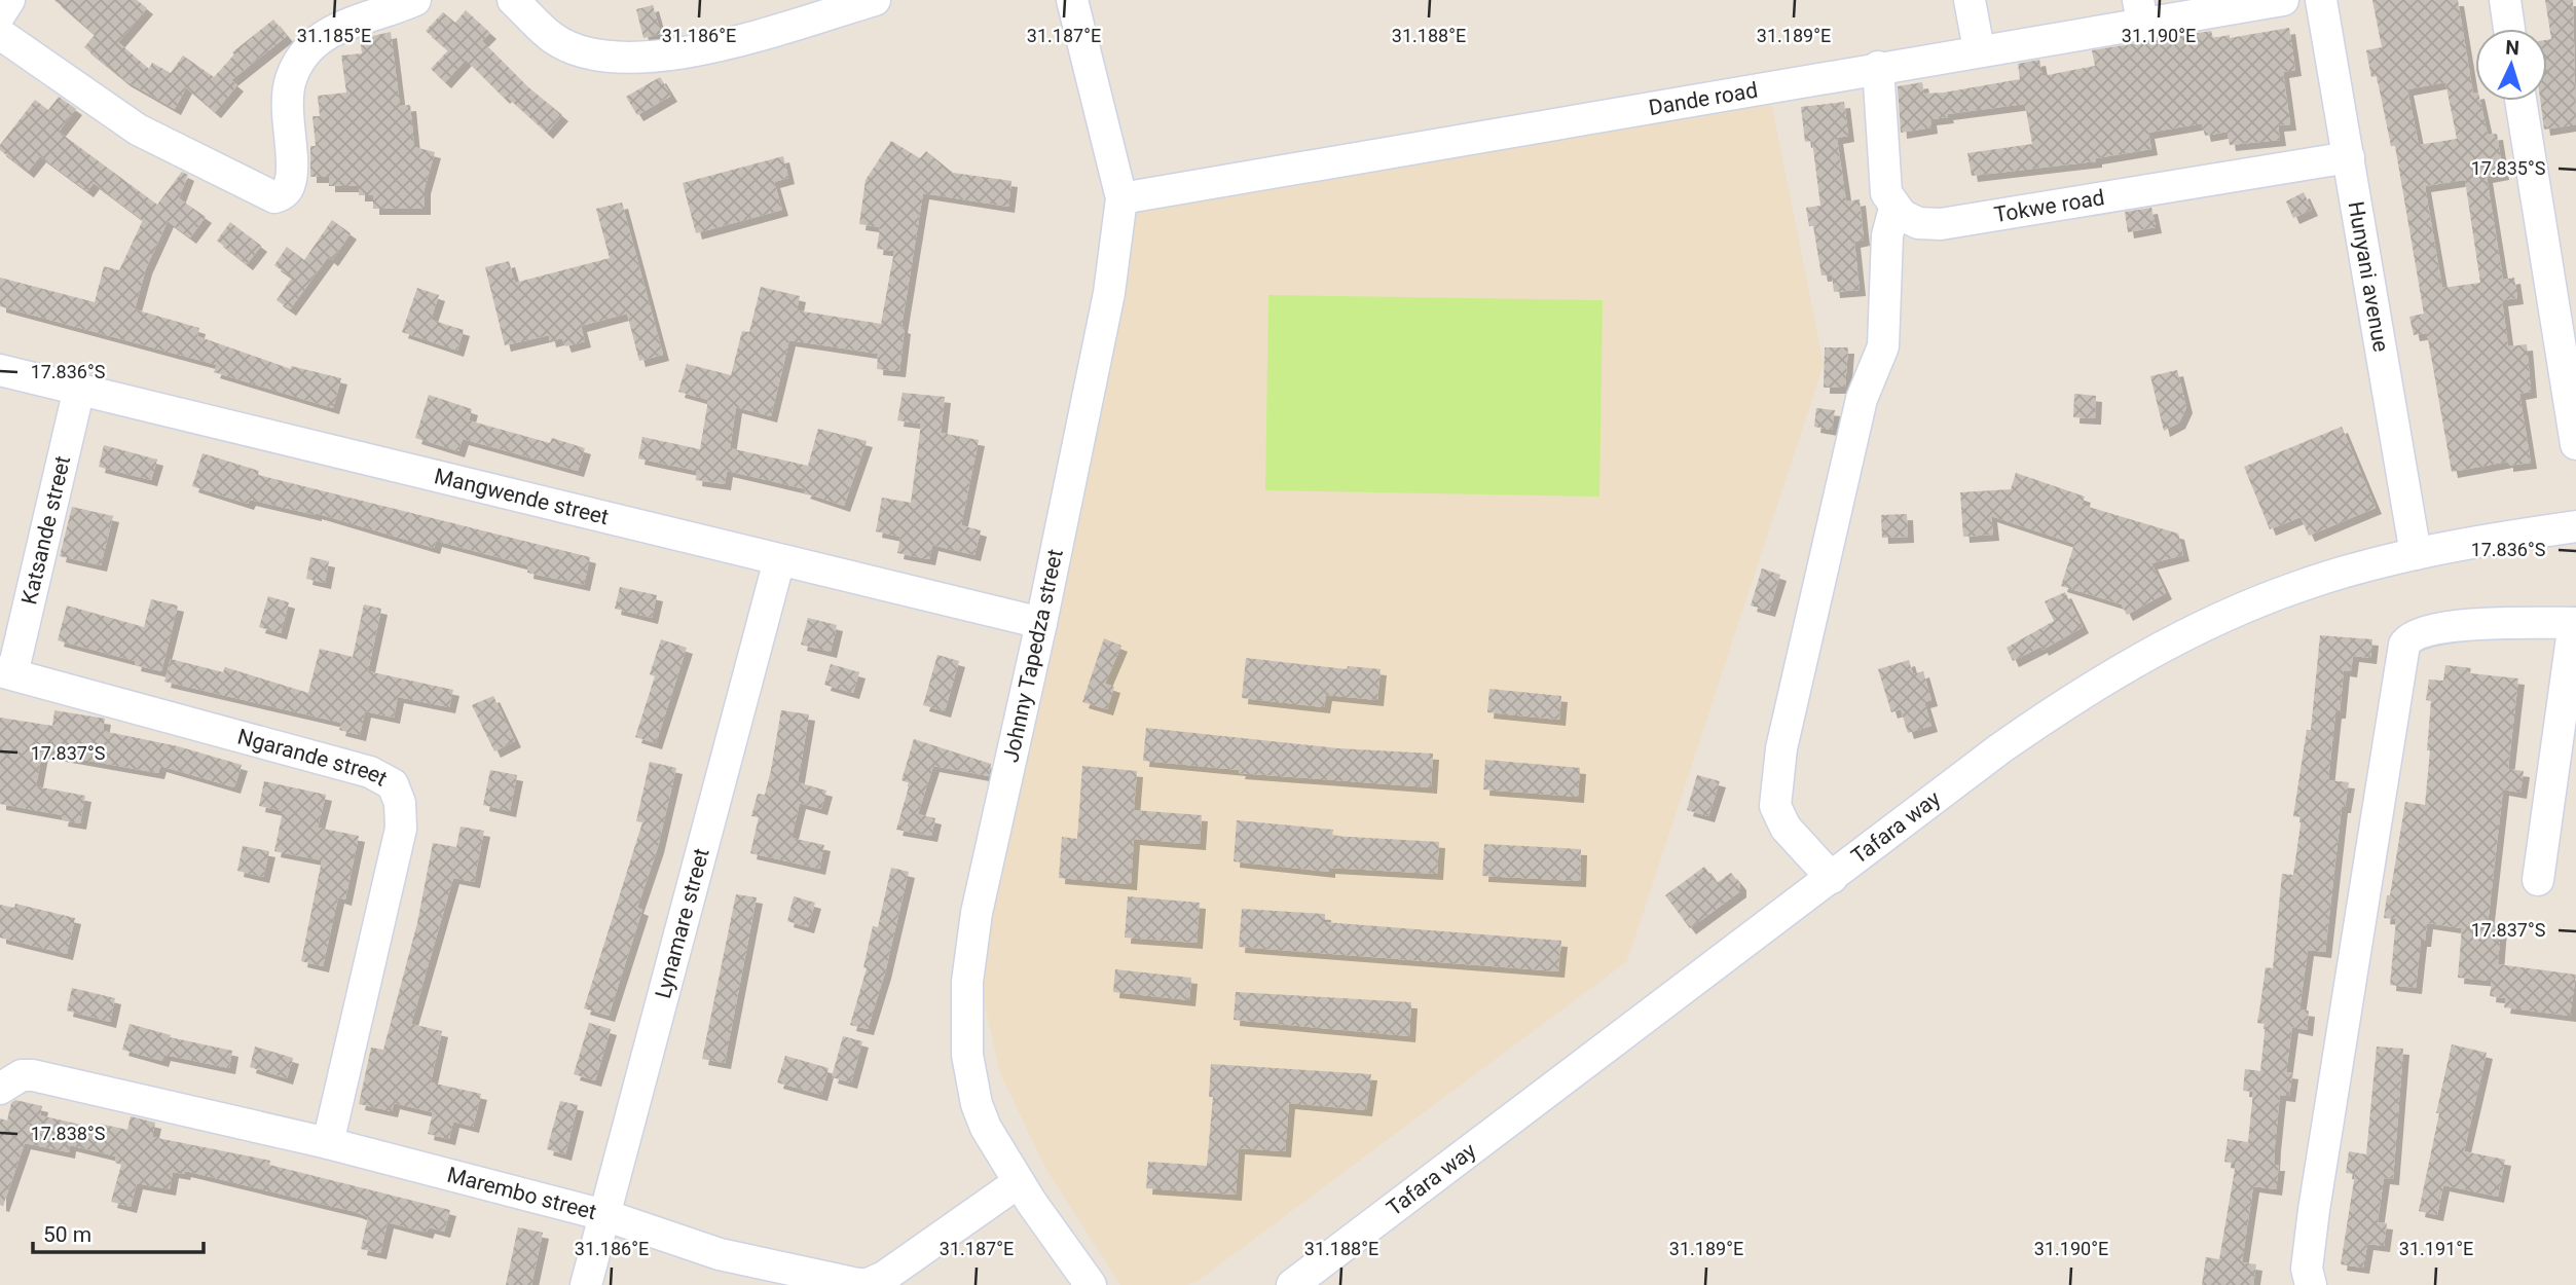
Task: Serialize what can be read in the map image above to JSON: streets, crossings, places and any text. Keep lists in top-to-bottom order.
{
  "streets": {
    "street": [
      "Dande road",
      "Tokwe road",
      "Hunyani avenue",
      "Mangwende street",
      "Katsande street",
      "Johnny Tapedza street",
      "Ngarande street",
      "Tafara way",
      "Lynamare street",
      "Marembo street"
    ]
  },
  "crossings": [
    ["Dande road", "Johnny Tapedza street"],
    ["Tokwe road", "Hunyani avenue"],
    ["Hunyani avenue", "Tafara way"],
    ["Mangwende street", "Katsande street"],
    ["Mangwende street", "Johnny Tapedza street"],
    ["Mangwende street", "Lynamare street"],
    ["Katsande street", "Ngarande street"],
    ["Johnny Tapedza street", "Marembo street"],
    ["Ngarande street", "Marembo street"],
    ["Lynamare street", "Marembo street"]
  ],
  "scale_bar": "50 m",
  "north": "top",
  "coordinates": [
    "31.185°E",
    "31.186°E",
    "31.187°E",
    "31.188°E",
    "31.189°E",
    "31.190°E",
    "17.835°S",
    "17.836°S",
    "17.837°S",
    "17.838°S",
    "31.191°E"
  ]
}
